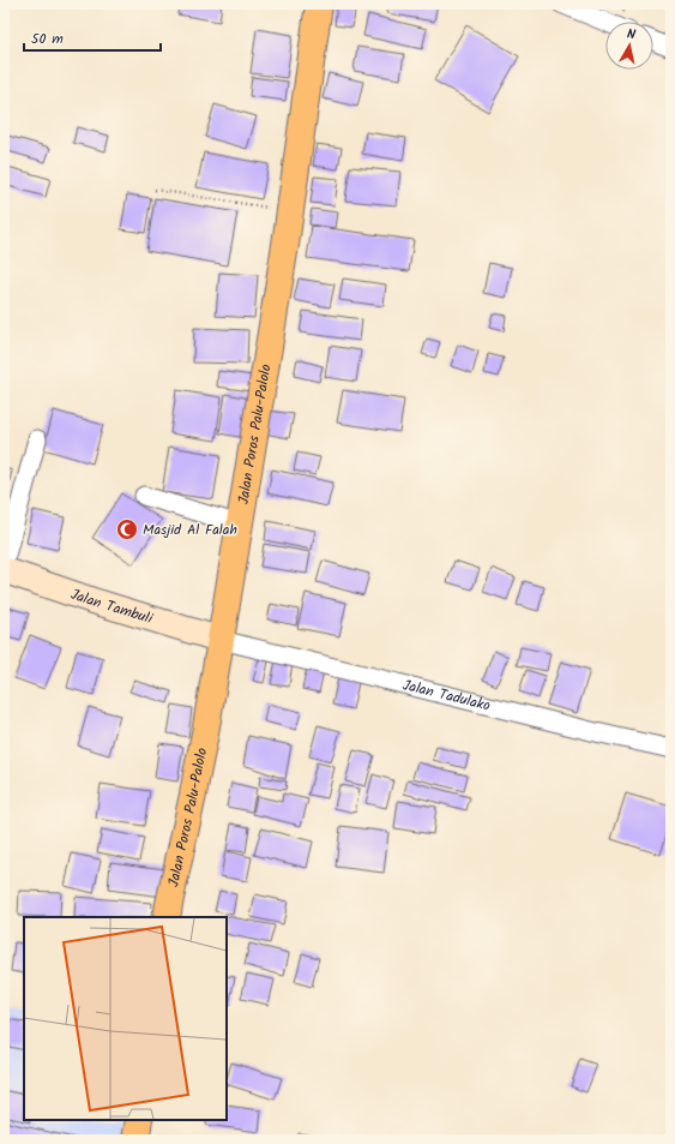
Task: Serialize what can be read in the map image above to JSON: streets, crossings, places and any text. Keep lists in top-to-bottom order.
{
  "streets": {
    "main road": ["Jalan Poros Palu-Palolo"],
    "street": ["Jalan Tambuli", "Jalan Tadulako"]
  },
  "crossings": [
    ["Jalan Poros Palu-Palolo", "Jalan Tambuli"],
    ["Jalan Poros Palu-Palolo", "Jalan Tadulako"],
    ["Jalan Tambuli", "Jalan Tadulako"]
  ],
  "places": {
    "mosque": ["Masjid Al Falah"]
  },
  "scale_bar": "50 m",
  "north": "top"
}
